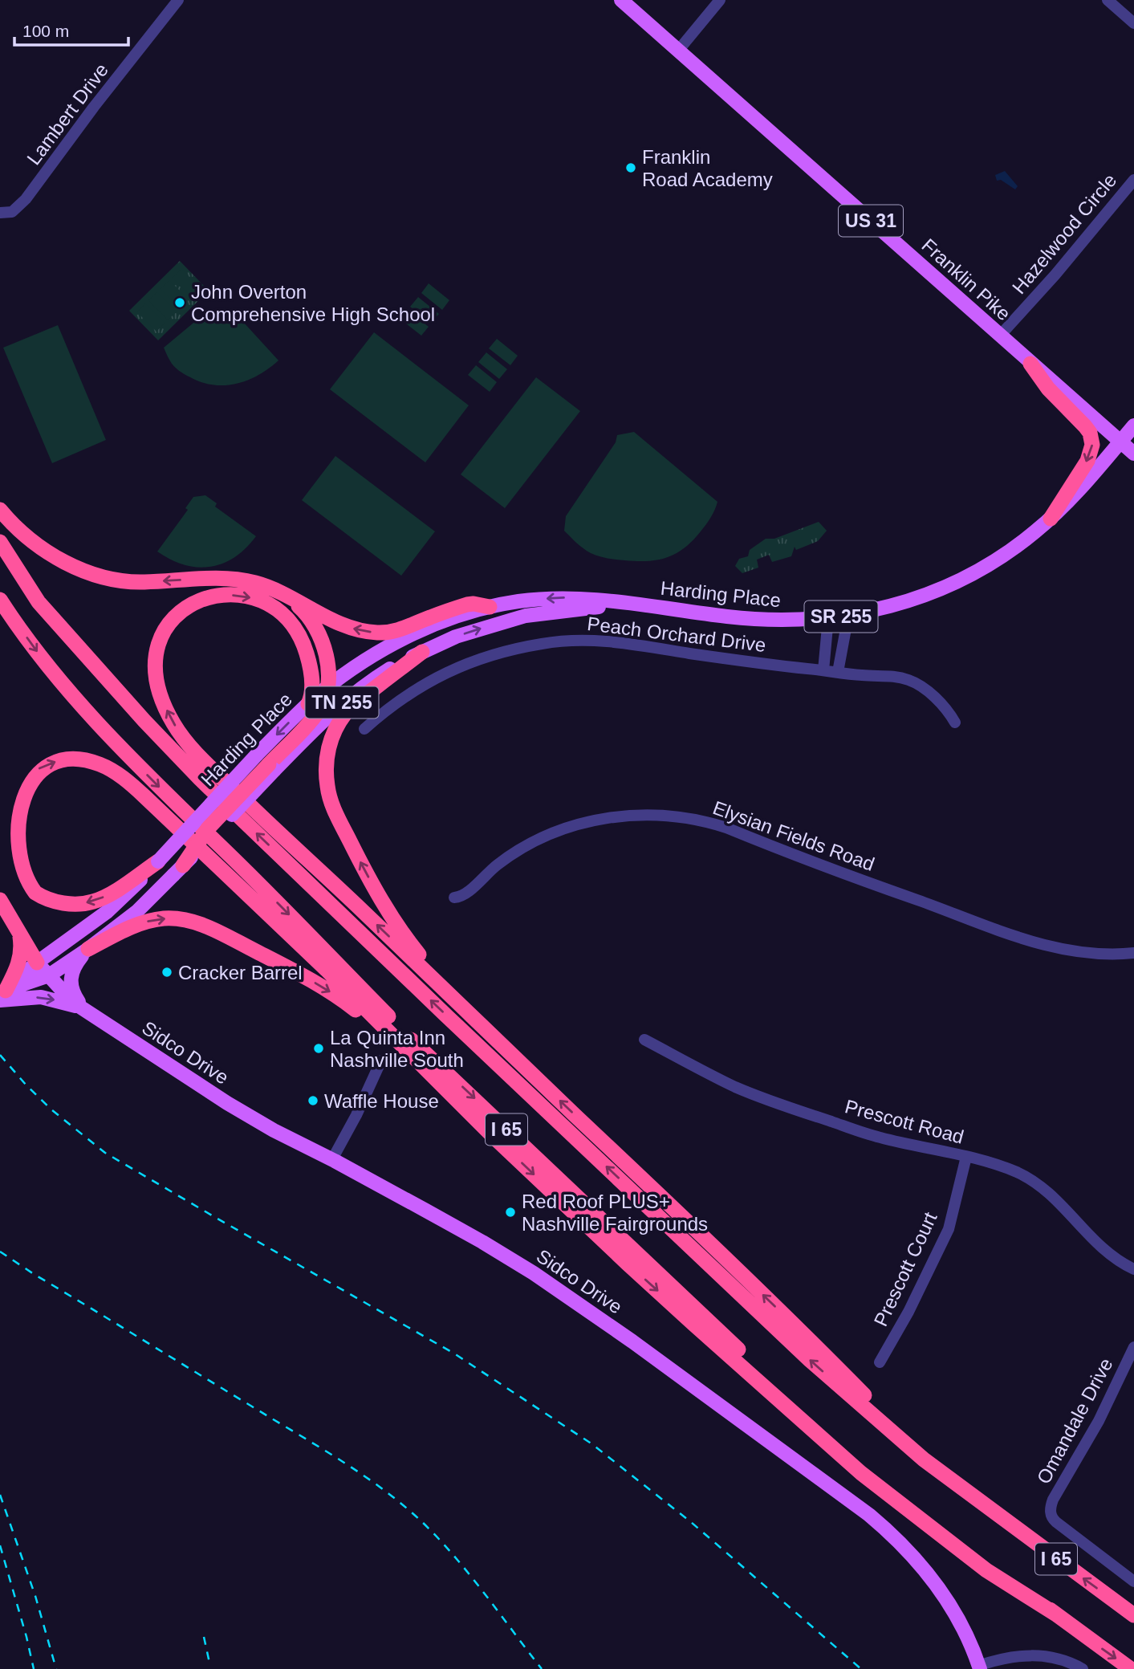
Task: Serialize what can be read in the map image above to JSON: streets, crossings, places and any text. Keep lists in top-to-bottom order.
{
  "streets": {
    "highway": ["I 65"],
    "main road": [
      "US 31",
      "Franklin Pike",
      "Harding Place",
      "SR 255",
      "TN 255",
      "Sidco Drive"
    ],
    "street": [
      "Lambert Drive",
      "Hazelwood Circle",
      "Peach Orchard Drive",
      "Elysian Fields Road",
      "Prescott Road",
      "Prescott Court",
      "Omandale Drive"
    ]
  },
  "crossings": [
    ["Hazelwood Circle", "Franklin Pike"],
    ["Franklin Pike", "Harding Place"],
    ["Harding Place", "Sidco Drive"],
    ["Prescott Road", "Prescott Court"]
  ],
  "places": [
    "Franklin Road Academy",
    "John Overton Comprehensive High School",
    "Cracker Barrel",
    "La Quinta Inn Nashville South",
    "Waffle House",
    "Red Roof PLUS+ Nashville Fairgrounds"
  ],
  "scale_bar": "100 m"
}
